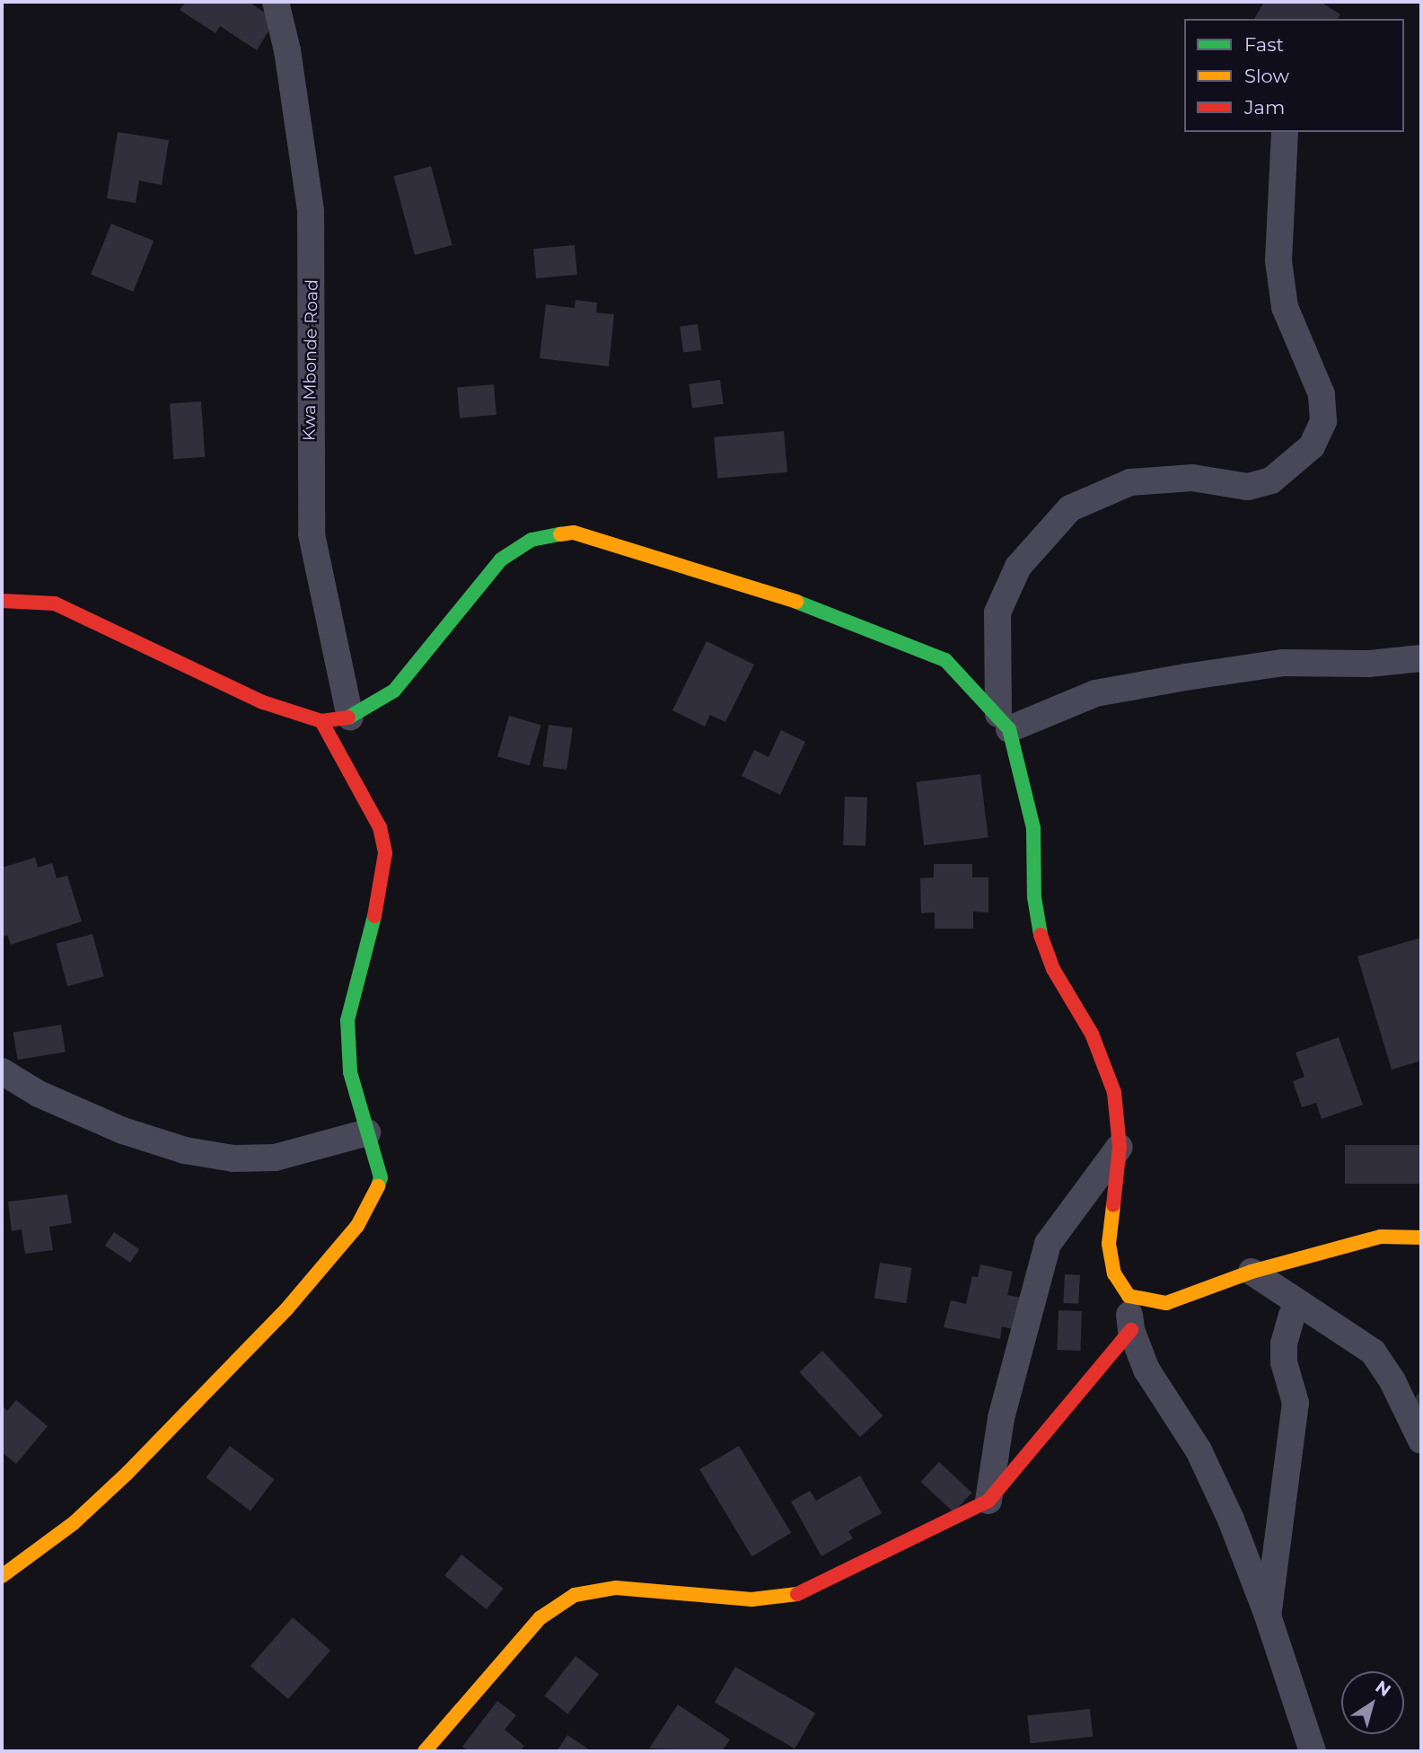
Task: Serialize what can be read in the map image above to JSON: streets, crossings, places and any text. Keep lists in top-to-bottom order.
{
  "streets": {
    "street": ["Kwa Mbonde Road"]
  },
  "legend": ["Fast", "Slow", "Jam"],
  "north": "top right"
}
